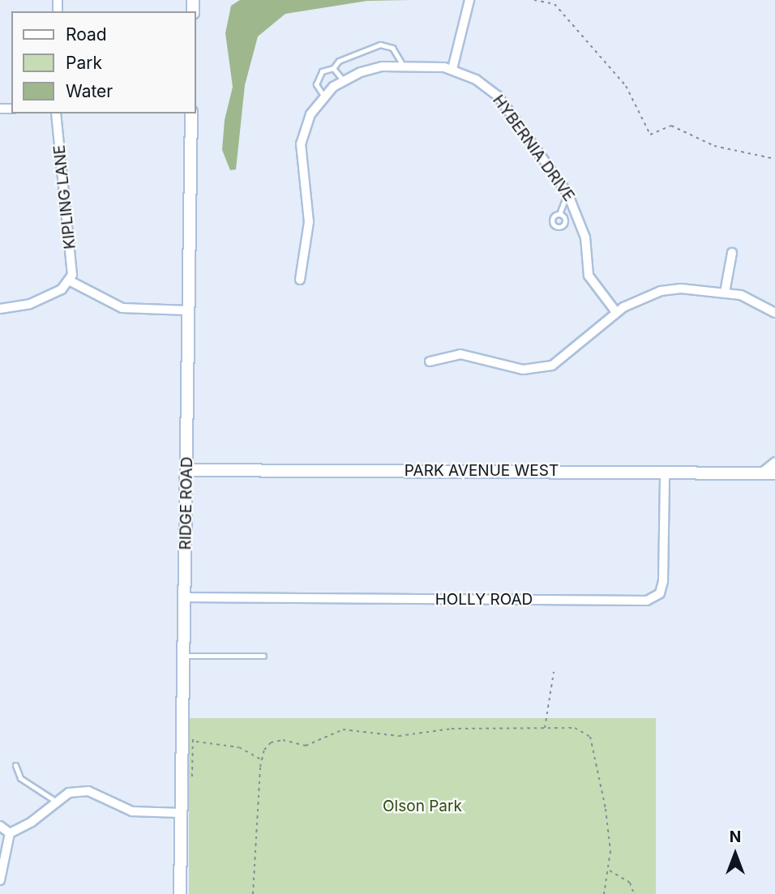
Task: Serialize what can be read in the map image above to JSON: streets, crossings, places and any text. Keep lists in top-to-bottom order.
{
  "streets": {
    "street": [
      "HYBERNIA DRIVE",
      "KIPLING LANE",
      "PARK AVENUE WEST",
      "RIDGE ROAD",
      "HOLLY ROAD"
    ]
  },
  "crossings": [
    ["PARK AVENUE WEST", "RIDGE ROAD"],
    ["PARK AVENUE WEST", "HOLLY ROAD"],
    ["RIDGE ROAD", "HOLLY ROAD"]
  ],
  "parks": ["Olson Park"],
  "legend": ["Road", "Park", "Water"],
  "north": "top"
}
